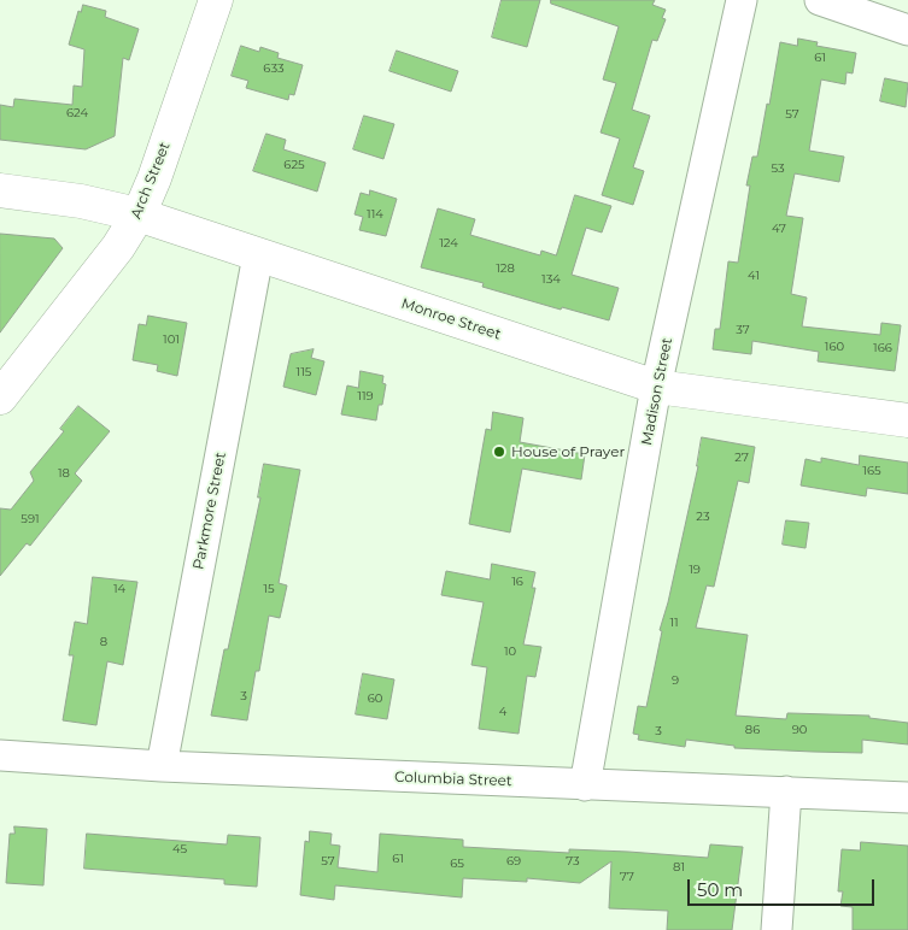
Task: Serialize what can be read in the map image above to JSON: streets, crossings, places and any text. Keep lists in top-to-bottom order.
{
  "streets": {
    "street": [
      "Arch Street",
      "Monroe Street",
      "Madison Street",
      "Parkmore Street",
      "Columbia Street"
    ]
  },
  "crossings": [
    ["Arch Street", "Monroe Street"],
    ["Monroe Street", "Madison Street"],
    ["Monroe Street", "Parkmore Street"],
    ["Madison Street", "Columbia Street"],
    ["Parkmore Street", "Columbia Street"]
  ],
  "places": ["House of Prayer"],
  "house_numbers": [
    "61",
    "633",
    "624",
    "57",
    "625",
    "53",
    "114",
    "47",
    "124",
    "128",
    "41",
    "134",
    "37",
    "101",
    "160",
    "166",
    "115",
    "119",
    "27",
    "165",
    "18",
    "23",
    "591",
    "19",
    "16",
    "14",
    "15",
    "11",
    "8",
    "10",
    "9",
    "3",
    "60",
    "4",
    "86",
    "90",
    "3",
    "45",
    "61",
    "57",
    "69",
    "73",
    "65",
    "81",
    "77"
  ],
  "scale_bar": "50 m"
}
